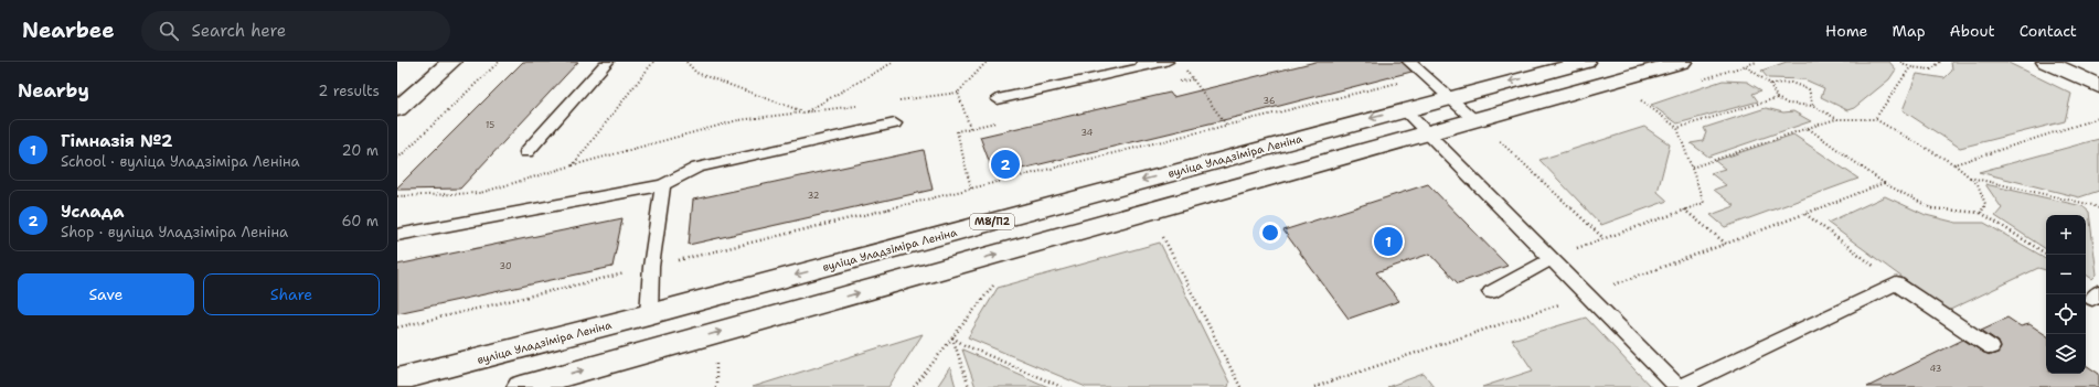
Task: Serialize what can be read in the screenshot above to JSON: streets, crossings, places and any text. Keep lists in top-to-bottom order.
{
  "streets": {
    "main road": ["вуліца Уладзіміра Леніна", "М8/П2"]
  },
  "house_numbers": [
    "36",
    "15",
    "34",
    "32",
    "30",
    "43"
  ],
  "page": {
    "header": "Nearbee",
    "search": "Search here",
    "nav": [
      "Home",
      "Map",
      "About",
      "Contact"
    ],
    "heading": ["Nearby", "2 results"],
    "list": [
      {
        "mark": "1",
        "name": "Гімназія №2",
        "note": "School · вуліца Уладзіміра Леніна",
        "value": "20 m"
      },
      {
        "mark": "2",
        "name": "Услада",
        "note": "Shop · вуліца Уладзіміра Леніна",
        "value": "60 m"
      }
    ],
    "pins": ["2", "1"],
    "map_buttons": ["+", "−"],
    "buttons": ["Save", "Share"]
  }
}
